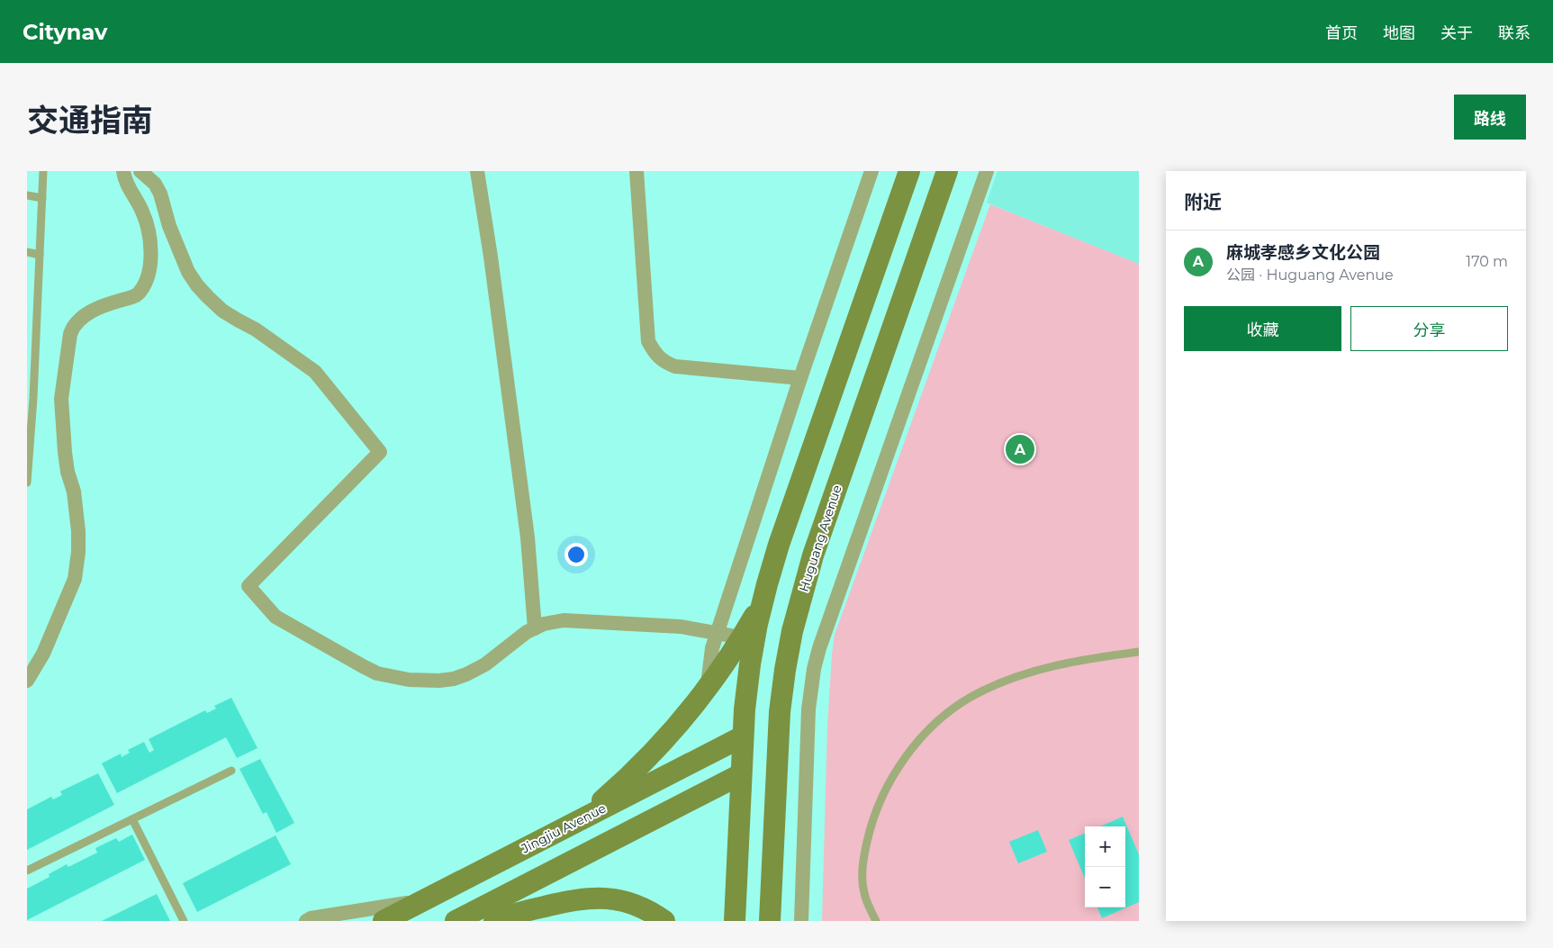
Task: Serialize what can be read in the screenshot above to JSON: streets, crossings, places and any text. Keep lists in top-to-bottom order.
{
  "streets": {
    "main road": ["Huguang Avenue", "Jingjiu Avenue"]
  },
  "page": {
    "header": "Citynav",
    "nav": [
      "首页",
      "地图",
      "关于",
      "联系"
    ],
    "title": "交通指南",
    "buttons": [
      "路线",
      ["收藏", "分享"]
    ],
    "heading": "附近",
    "list": [
      {
        "mark": "A",
        "name": "麻城孝感乡文化公园",
        "note": "公园 · Huguang Avenue",
        "value": "170 m"
      }
    ],
    "pins": "A",
    "map_buttons": ["+", "−"]
  }
}
